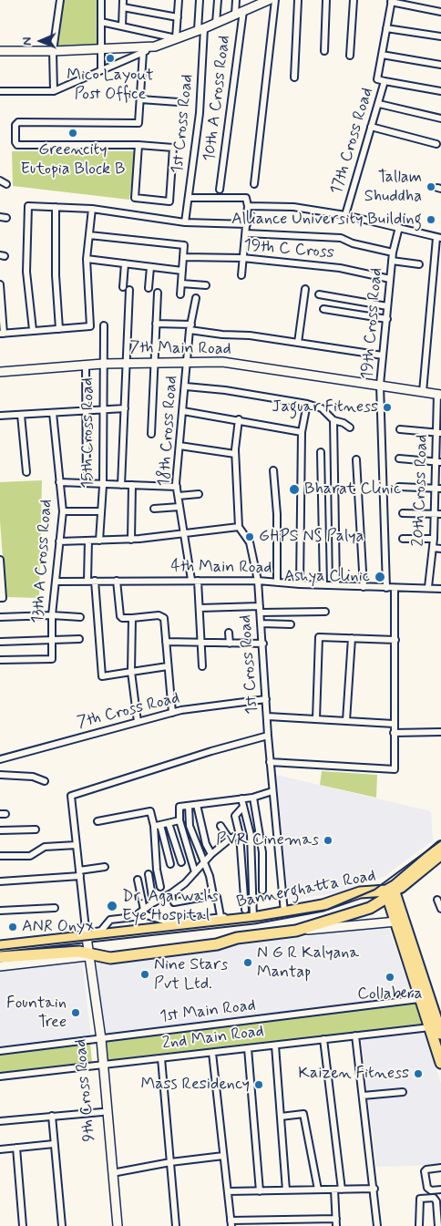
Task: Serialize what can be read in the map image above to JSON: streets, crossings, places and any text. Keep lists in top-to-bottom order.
{
  "streets": {
    "highway": ["Bannerghatta Road"],
    "street": [
      "10th A Cross Road",
      "1st Cross Road",
      "17th Cross Road",
      "19th C Cross",
      "19th Cross Road",
      "7th Main Road",
      "18th Cross Road",
      "15th Cross Road",
      "20th Cross Road",
      "13th A Cross Road",
      "4th Main Road",
      "7th Cross Road",
      "1st Main Road",
      "2nd Main Road",
      "9th Cross Road"
    ]
  },
  "crossings": [
    ["1st Cross Road", "4th Main Road"],
    ["1st Cross Road", "7th Cross Road"],
    ["1st Cross Road", "Bannerghatta Road"],
    ["19th C Cross", "19th Cross Road"],
    ["19th Cross Road", "7th Main Road"],
    ["19th Cross Road", "4th Main Road"],
    ["7th Main Road", "18th Cross Road"],
    ["7th Main Road", "15th Cross Road"],
    ["7th Main Road", "20th Cross Road"],
    ["18th Cross Road", "4th Main Road"],
    ["20th Cross Road", "4th Main Road"],
    ["13th A Cross Road", "4th Main Road"],
    ["Bannerghatta Road", "9th Cross Road"],
    ["1st Main Road", "9th Cross Road"],
    ["2nd Main Road", "9th Cross Road"]
  ],
  "places": [
    "Mico Layout Post Office",
    "Greencity Eutopia Block B",
    "Tallam Shuddha",
    "Alliance University Building",
    "Jaguar Fitness",
    "Bharat Clinic",
    "GHPS NS Palya",
    "Ashya Clinic",
    "PVR Cinemas",
    "Dr. Agarwal's Eye Hospital",
    "ANR Onyx",
    "N G R Kalyana Mantap",
    "Nine Stars Pvt Ltd.",
    "Collabera",
    "Fountain Tree",
    "Kaizen Fitness",
    "Mass Residency"
  ],
  "north": "left"
}
